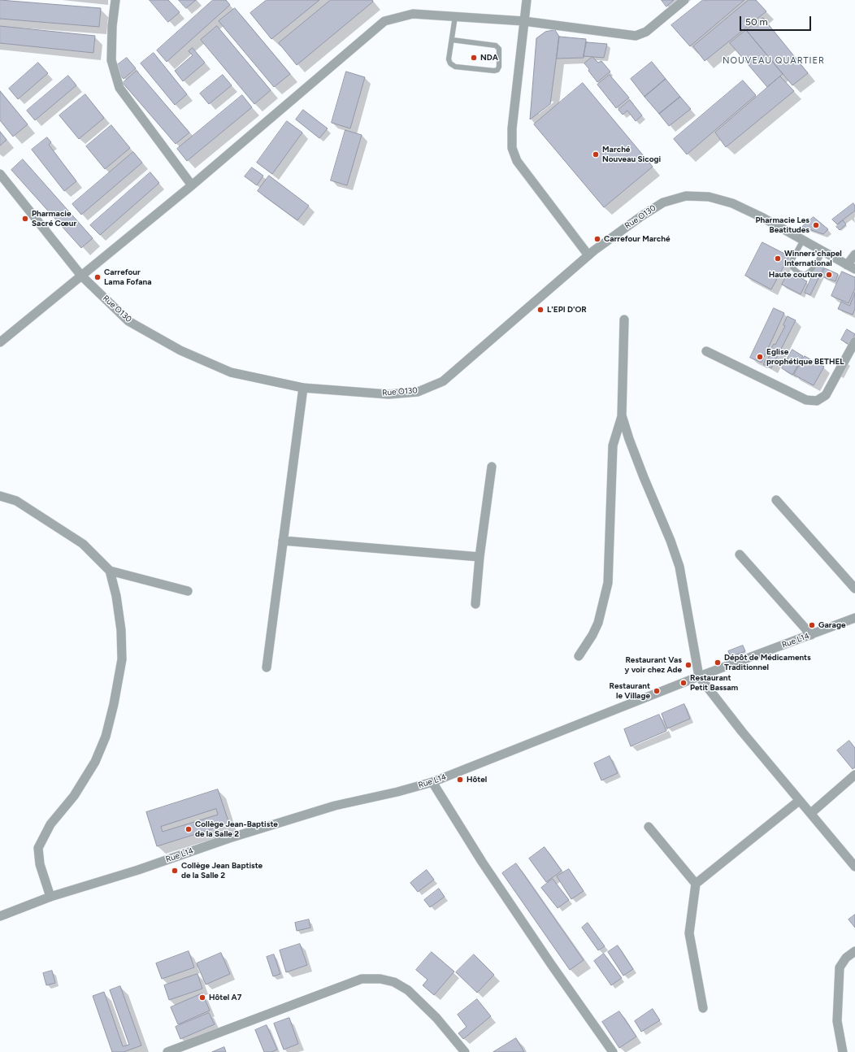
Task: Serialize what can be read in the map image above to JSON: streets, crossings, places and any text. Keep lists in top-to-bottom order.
{
  "streets": {
    "street": ["Rue O130", "Rue L14"]
  },
  "districts": ["NOUVEAU QUARTIER"],
  "places": [
    "NDA",
    "Marché Nouveau Sicogi",
    "Pharmacie Sacré Cœur",
    "Pharmacie Les Beatitudes",
    "Carrefour Marché",
    "Winners'chapel International",
    "Haute couture",
    "Carrefour Lama Fofana",
    "L'EPI D'OR",
    "Eglise prophétique BETHEL",
    "Garage",
    "Dépôt de Médicaments Traditionnel",
    "Restaurant Vas y voir chez Ade",
    "Restaurant Petit Bassam",
    "Restaurant le Village",
    "Hôtel",
    "Collège Jean-Baptiste de la Salle 2",
    "Collège Jean Baptiste de la Salle 2",
    "Hôtel A7"
  ],
  "scale_bar": "50 m"
}
